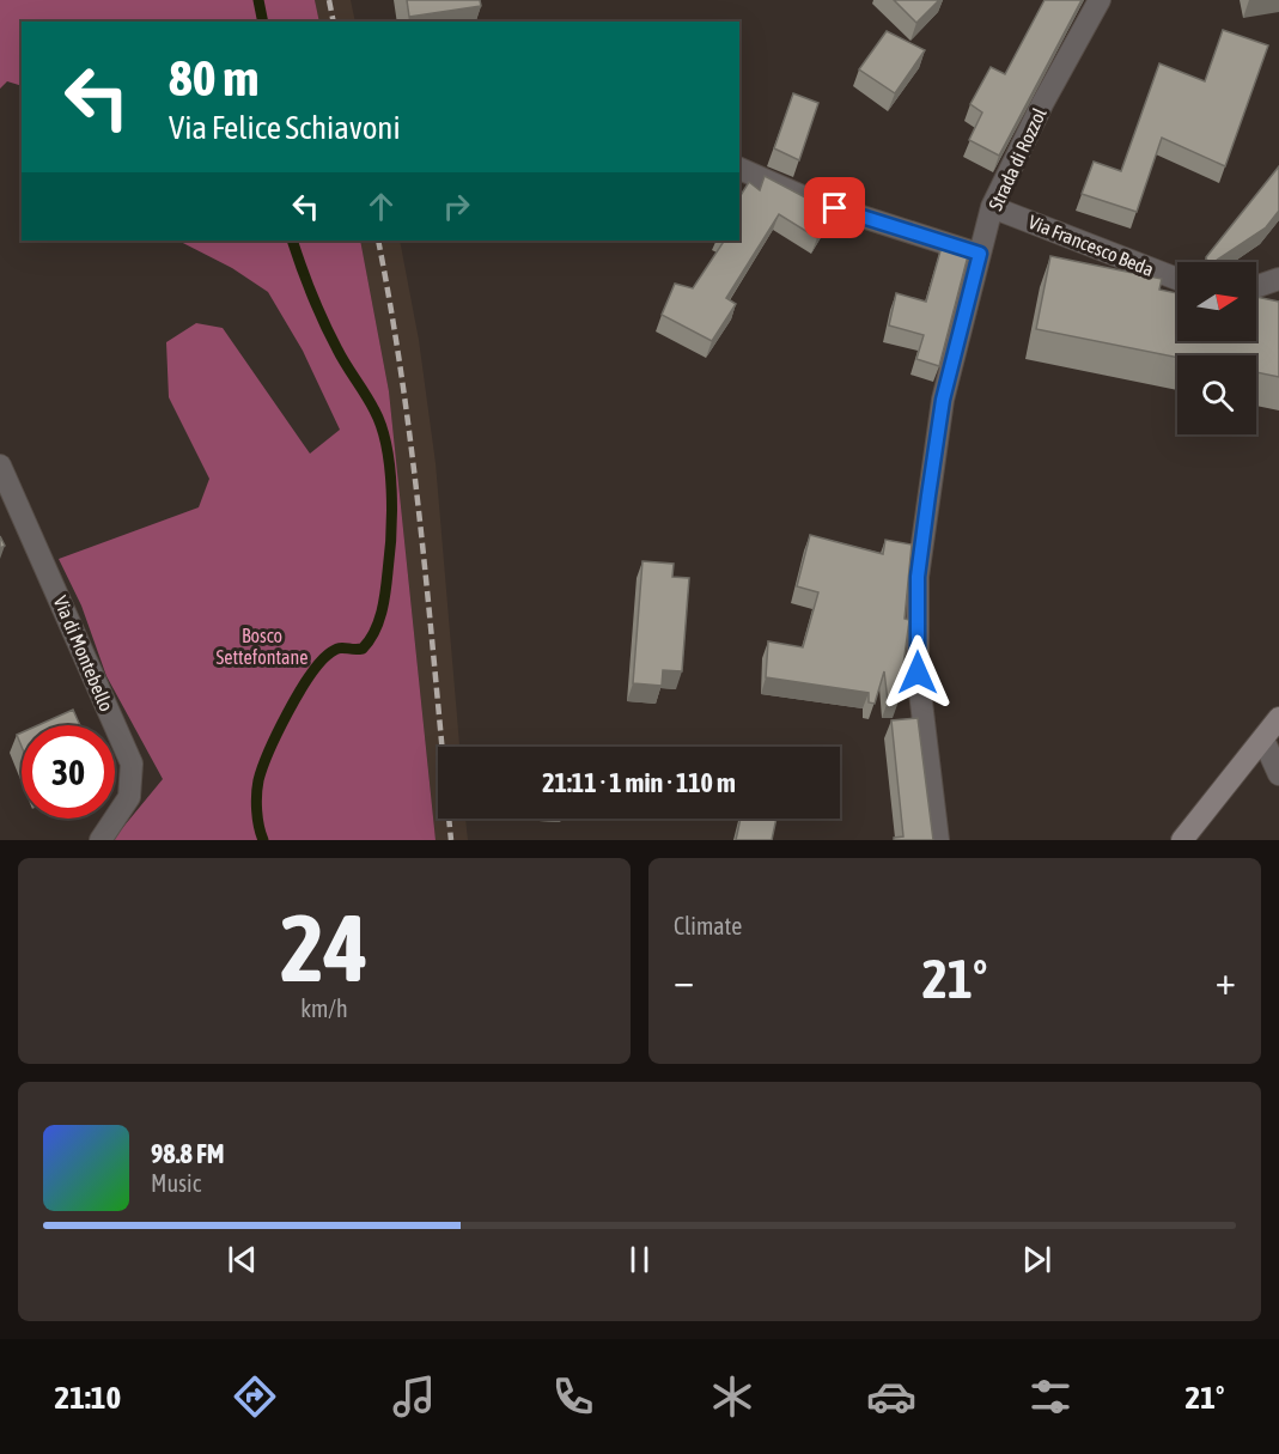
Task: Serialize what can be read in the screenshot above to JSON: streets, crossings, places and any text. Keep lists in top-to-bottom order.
{
  "streets": {
    "street": ["Strada di Rozzol", "Via Francesco Beda", "Via di Montebello"]
  },
  "crossings": [
    ["Strada di Rozzol", "Via Francesco Beda"]
  ],
  "parks": ["Bosco Settefontane"],
  "north": "right",
  "page": {
    "turn": ["80 m", "Via Felice Schiavoni"],
    "limit": "30",
    "trip": "21:11 · 1 min · 110 m",
    "tile": [
      ["24", "km/h"],
      "Climate"
    ],
    "heat": ["−", "21°", "+"],
    "song": ["98.8 FM", "Music"],
    "tabs": ["21:10", "21°"]
  }
}
